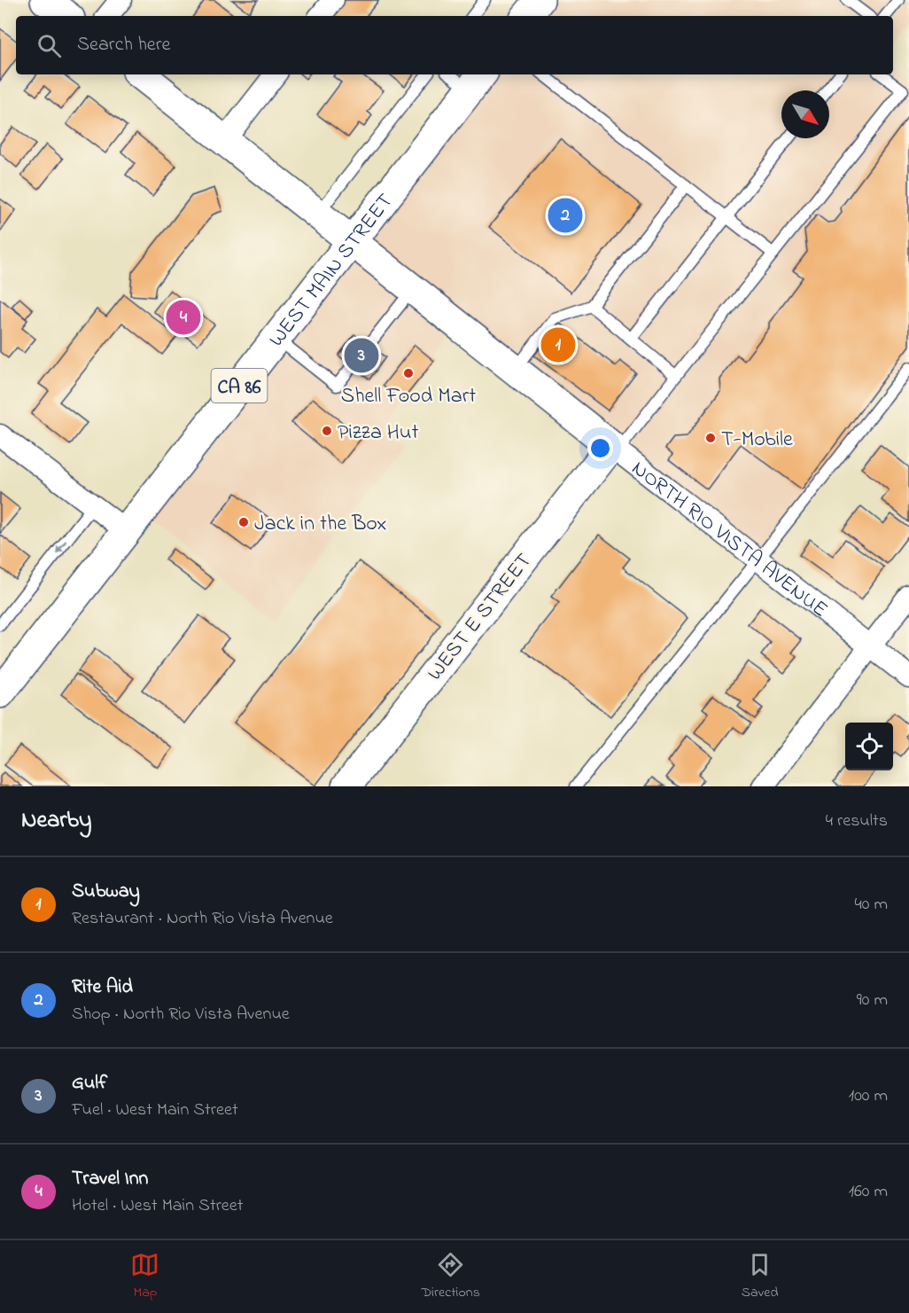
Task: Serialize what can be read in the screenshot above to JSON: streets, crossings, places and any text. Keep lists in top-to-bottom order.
{
  "streets": {
    "main road": [
      "WEST MAIN STREET",
      "CA 86",
      "NORTH RIO VISTA AVENUE",
      "WEST E STREET"
    ]
  },
  "crossings": [
    ["WEST MAIN STREET", "NORTH RIO VISTA AVENUE"],
    ["NORTH RIO VISTA AVENUE", "WEST E STREET"]
  ],
  "places": [
    "Shell Food Mart",
    "Pizza Hut",
    "T-Mobile",
    "Jack in the Box"
  ],
  "north": "bottom right",
  "page": {
    "search": "Search here",
    "pins": [
      "2",
      "4",
      "1",
      "3"
    ],
    "heading": ["Nearby", "4 results"],
    "list": [
      {
        "mark": "1",
        "name": "Subway",
        "note": "Restaurant · North Rio Vista Avenue",
        "value": "40 m"
      },
      {
        "mark": "2",
        "name": "Rite Aid",
        "note": "Shop · North Rio Vista Avenue",
        "value": "90 m"
      },
      {
        "mark": "3",
        "name": "Gulf",
        "note": "Fuel · West Main Street",
        "value": "100 m"
      },
      {
        "mark": "4",
        "name": "Travel Inn",
        "note": "Hotel · West Main Street",
        "value": "160 m"
      }
    ],
    "nav": ["Map", "Directions", "Saved"]
  }
}
